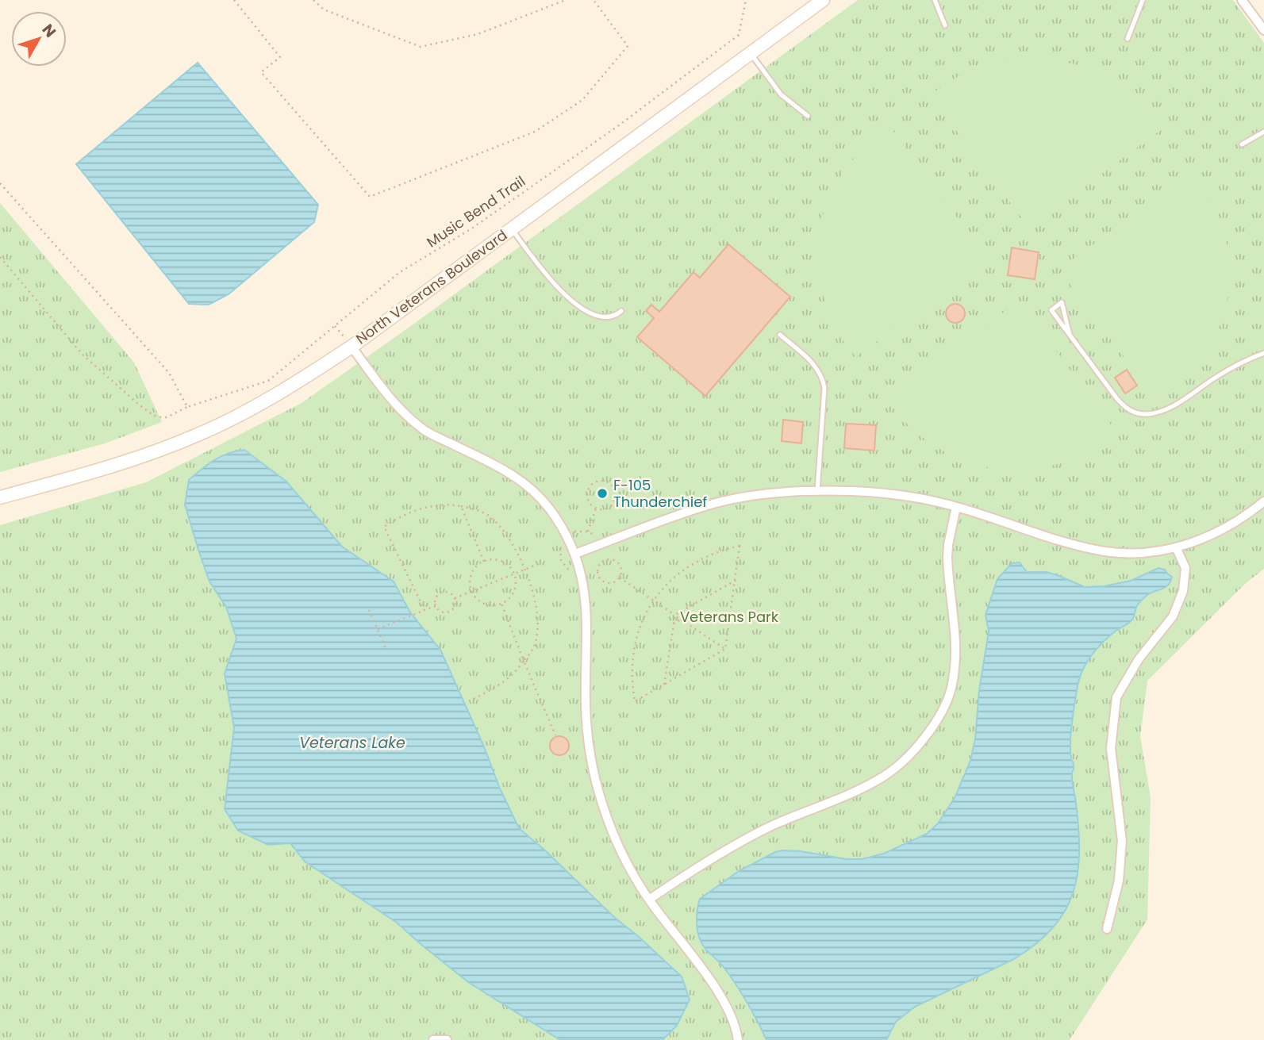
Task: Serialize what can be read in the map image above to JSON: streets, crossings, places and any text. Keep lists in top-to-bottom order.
{
  "streets": {
    "street": ["North Veterans Boulevard"],
    "path": ["Music Bend Trail"]
  },
  "water": ["Veterans Lake"],
  "parks": ["Veterans Park"],
  "places": ["F-105 Thunderchief"],
  "north": "top right"
}
